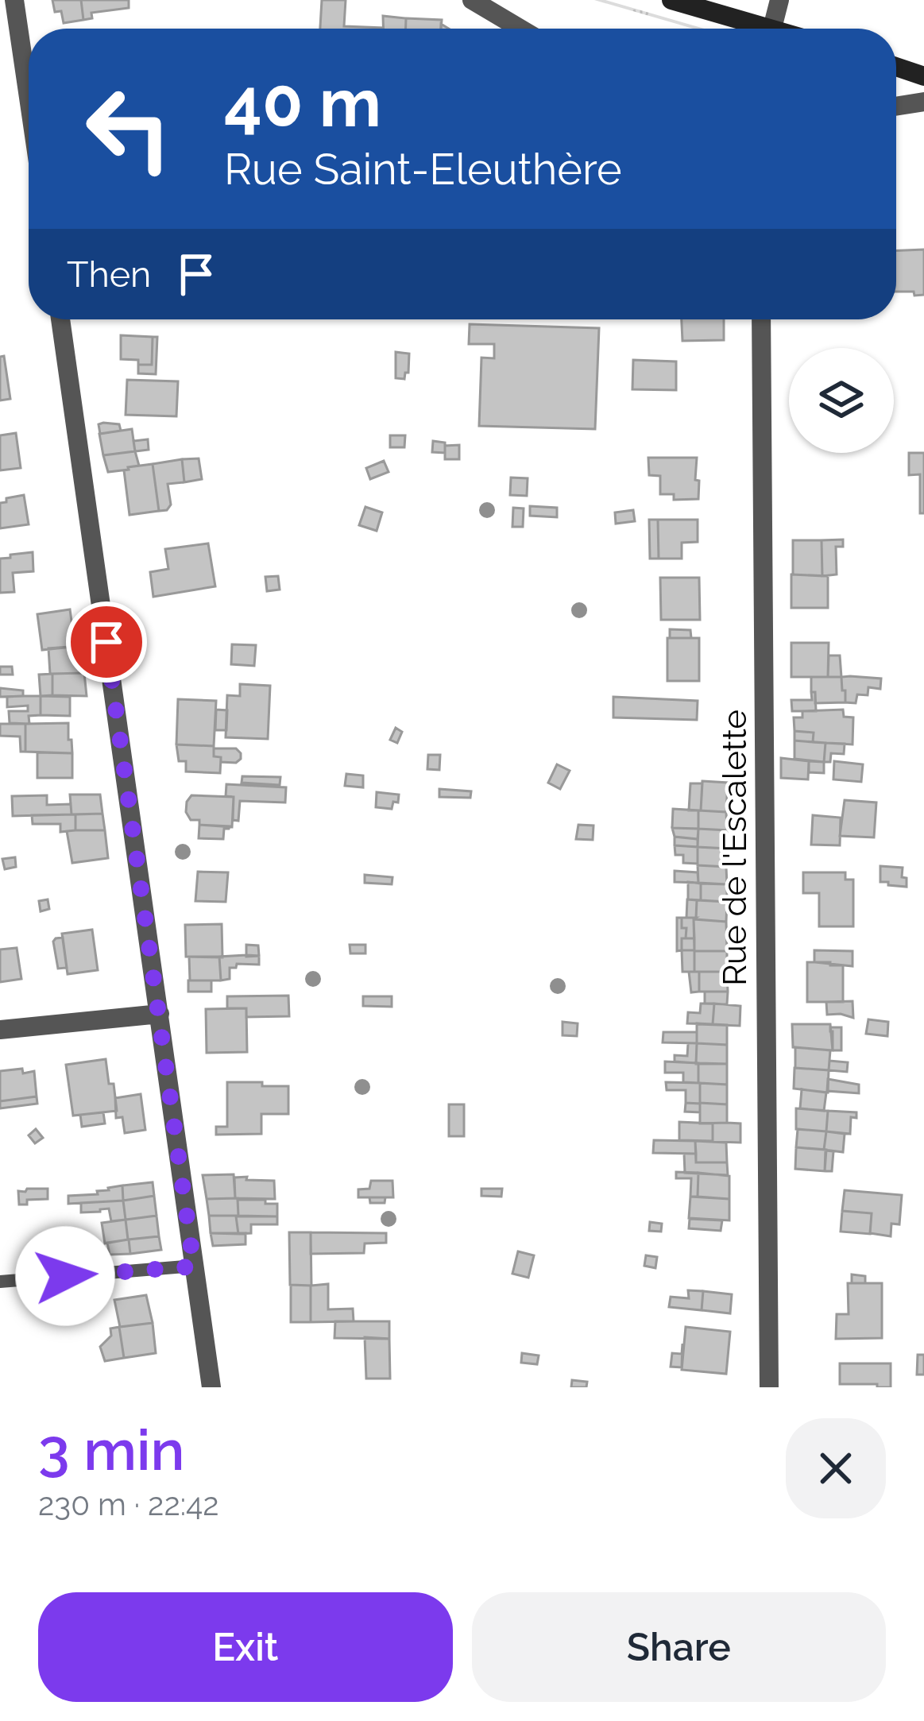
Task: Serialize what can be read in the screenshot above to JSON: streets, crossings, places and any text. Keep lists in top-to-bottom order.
{
  "streets": {
    "street": ["Rue de l'Escalette"]
  },
  "page": {
    "turn": ["40 m", "Rue Saint-Eleuthère"],
    "then": "Then",
    "heading": ["3 min", "230 m · 22:42"],
    "buttons": ["Exit", "Share"]
  }
}
